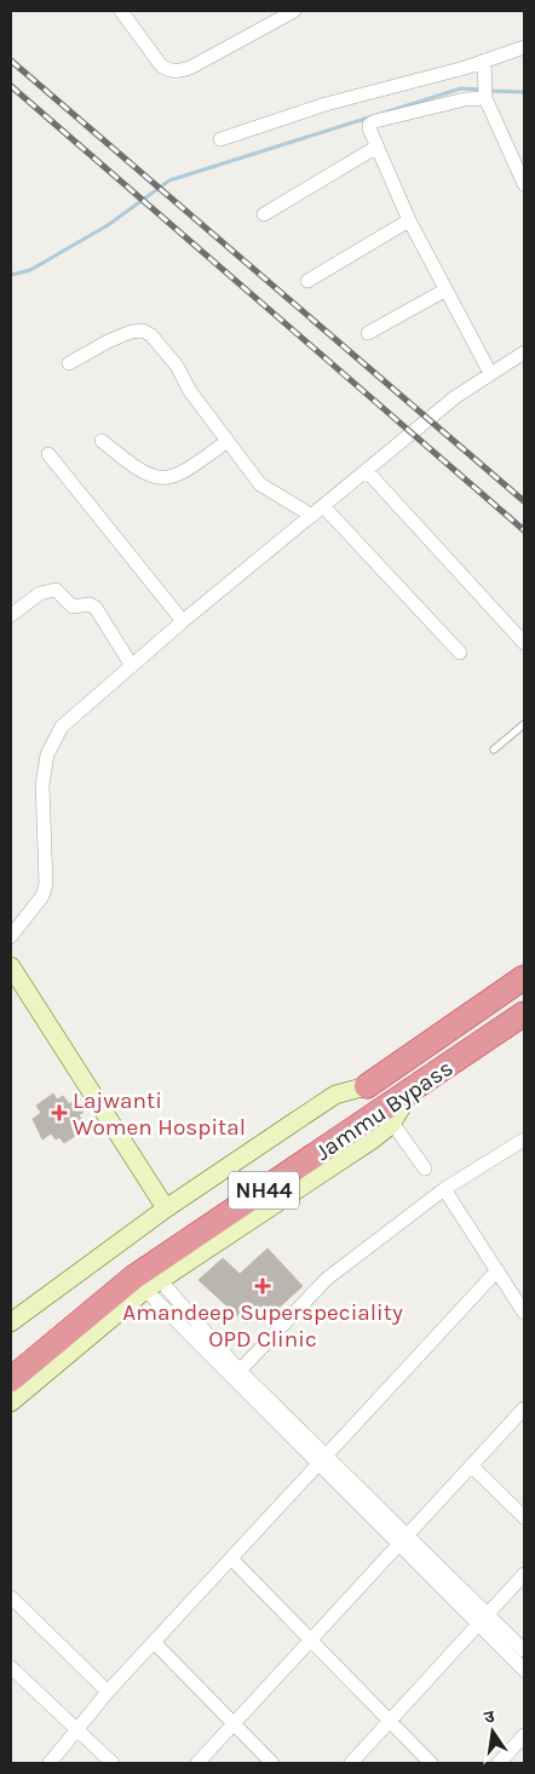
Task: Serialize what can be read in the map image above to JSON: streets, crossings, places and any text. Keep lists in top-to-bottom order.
{
  "streets": {
    "highway": ["Jammu Bypass", "NH44"]
  },
  "places": {
    "health": ["Lajwanti Women Hospital", "Amandeep Superspeciality OPD Clinic"]
  },
  "north": "top"
}
